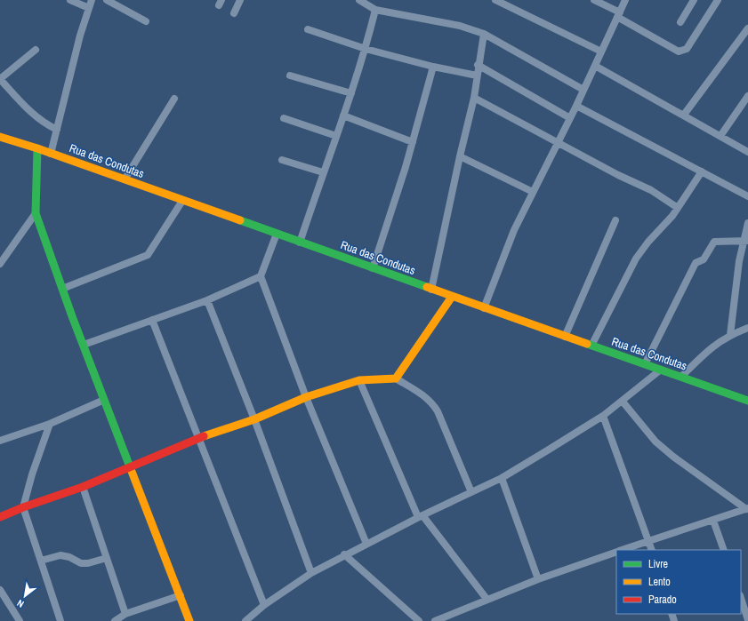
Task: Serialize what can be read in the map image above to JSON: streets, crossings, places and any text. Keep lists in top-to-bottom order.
{
  "streets": {
    "street": ["Rua das Condutas"]
  },
  "legend": ["Livre", "Lento", "Parado"],
  "north": "bottom left"
}
